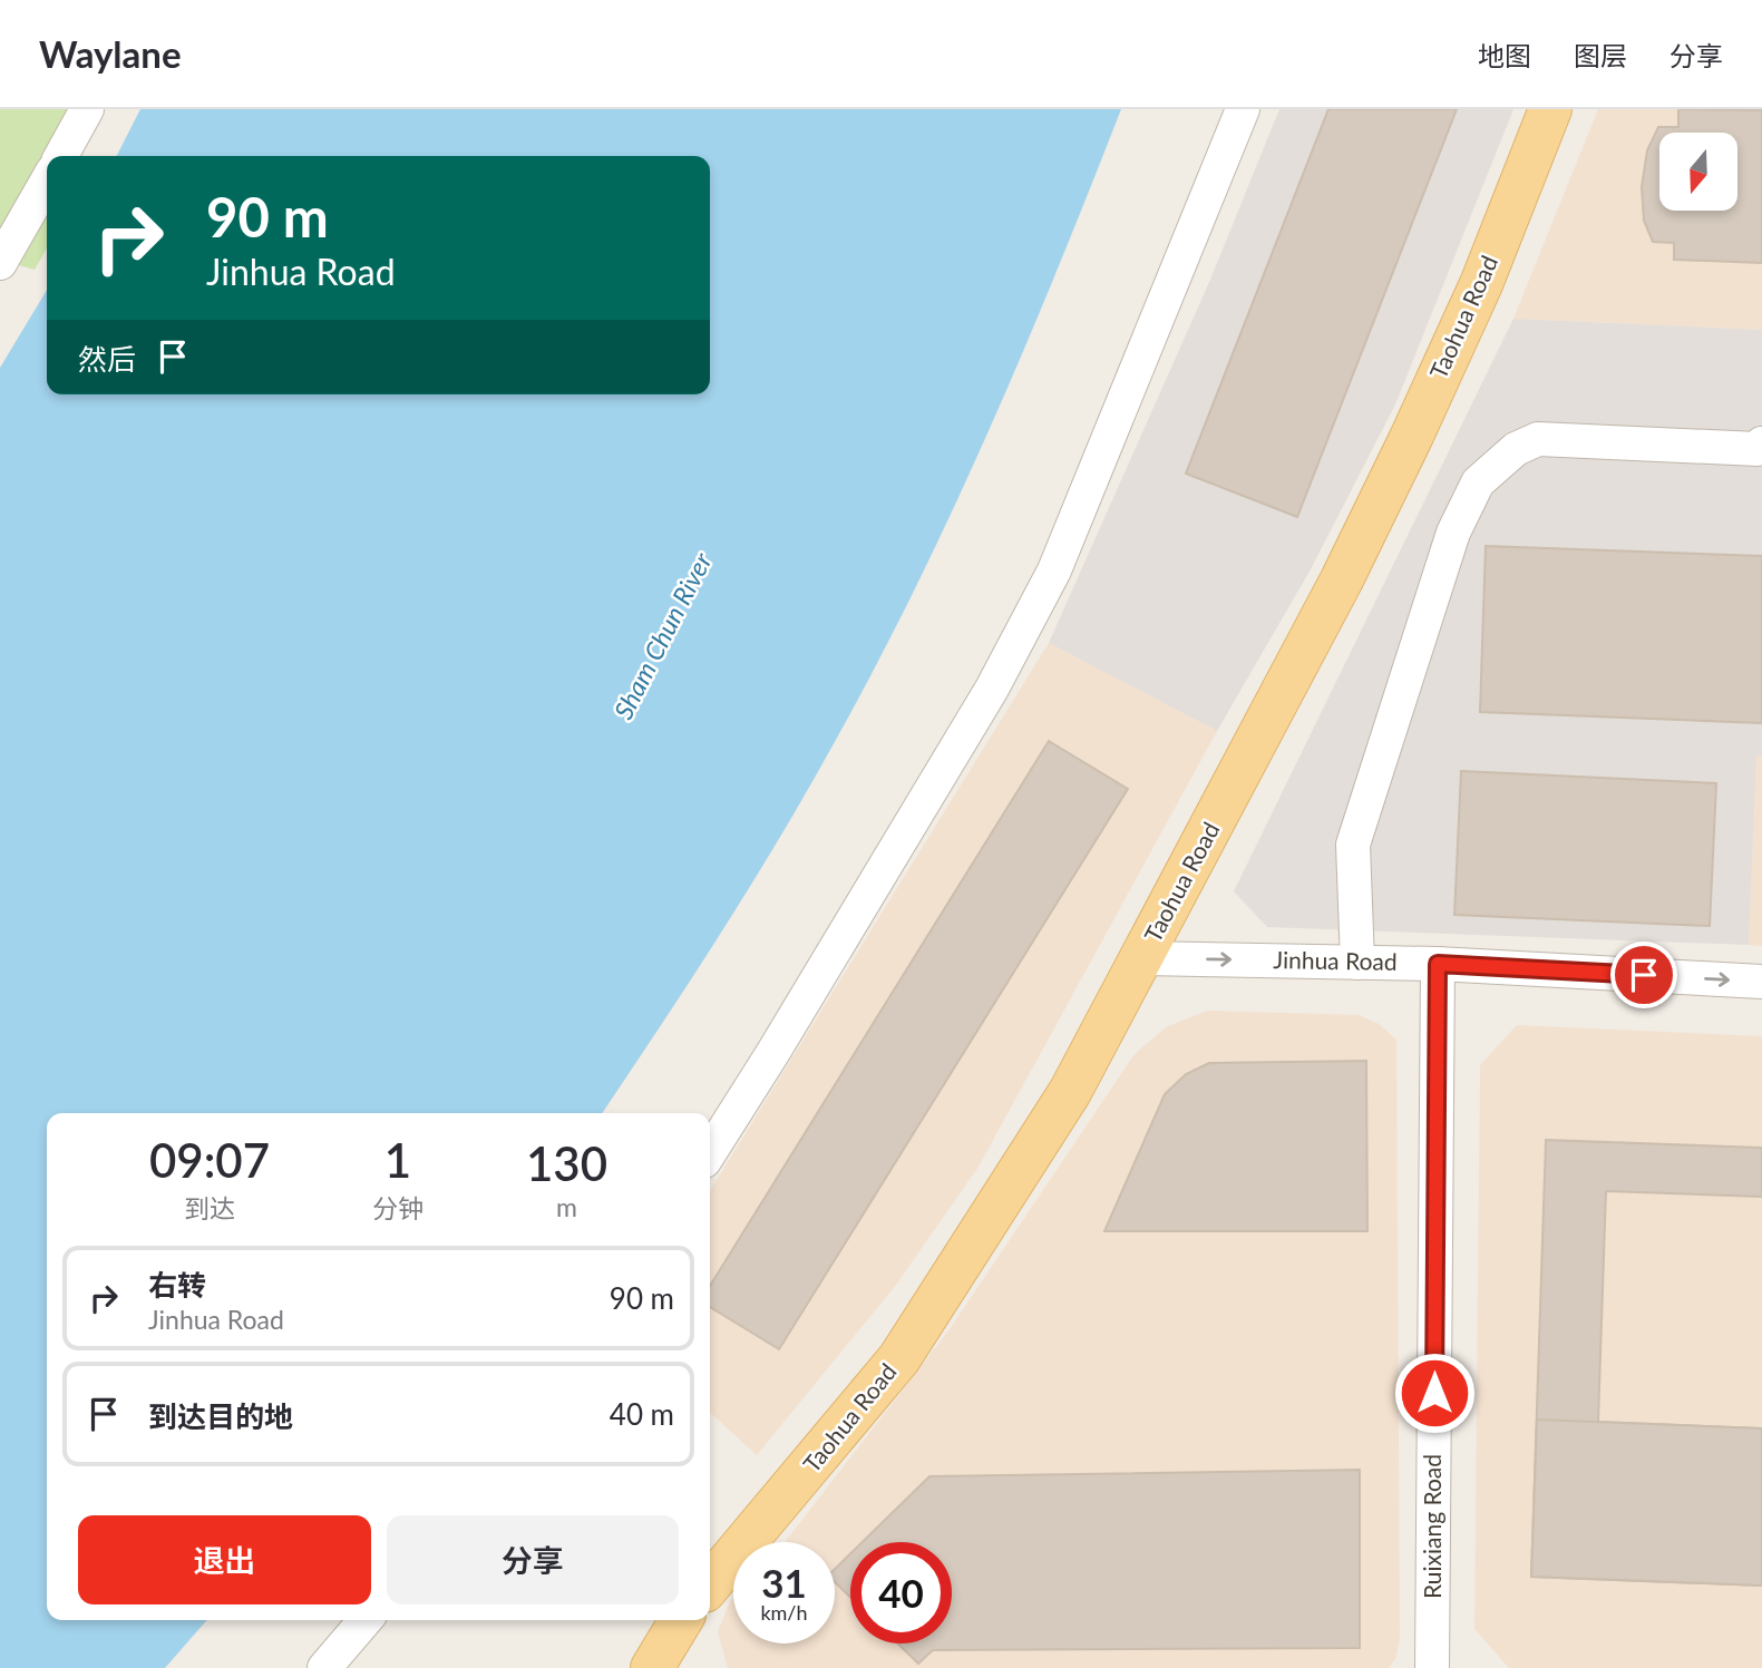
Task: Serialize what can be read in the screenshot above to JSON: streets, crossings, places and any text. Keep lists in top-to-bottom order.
{
  "streets": {
    "main road": ["Taohua Road"],
    "street": ["Jinhua Road", "Ruixiang Road"]
  },
  "crossings": [
    ["Taohua Road", "Jinhua Road"],
    ["Jinhua Road", "Ruixiang Road"]
  ],
  "one_way": ["Jinhua Road"],
  "water": ["Sham Chun River"],
  "north": "bottom",
  "page": {
    "header": "Waylane",
    "nav": ["地图", "图层", "分享"],
    "turn": ["90 m", "Jinhua Road"],
    "then": "然后",
    "eta": [
      "09:07",
      "到达",
      "1",
      "分钟",
      "130",
      "m"
    ],
    "list": [
      {
        "name": "右转",
        "note": "Jinhua Road",
        "value": "90 m"
      },
      {
        "name": "到达目的地",
        "value": "40 m"
      }
    ],
    "buttons": ["退出", "分享"],
    "speed": "31 km/h",
    "limit": "40"
  }
}
